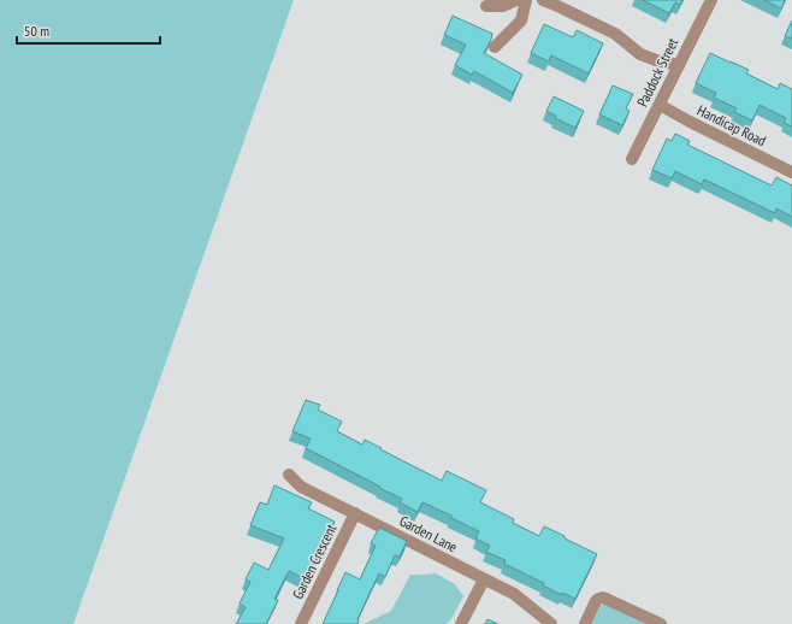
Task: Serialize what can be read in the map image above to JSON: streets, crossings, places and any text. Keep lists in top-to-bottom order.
{
  "streets": {
    "street": [
      "Paddock Street",
      "Handicap Road",
      "Garden Lane",
      "Garden Crescent"
    ]
  },
  "crossings": [
    ["Paddock Street", "Handicap Road"],
    ["Garden Lane", "Garden Crescent"]
  ],
  "scale_bar": "50 m"
}
